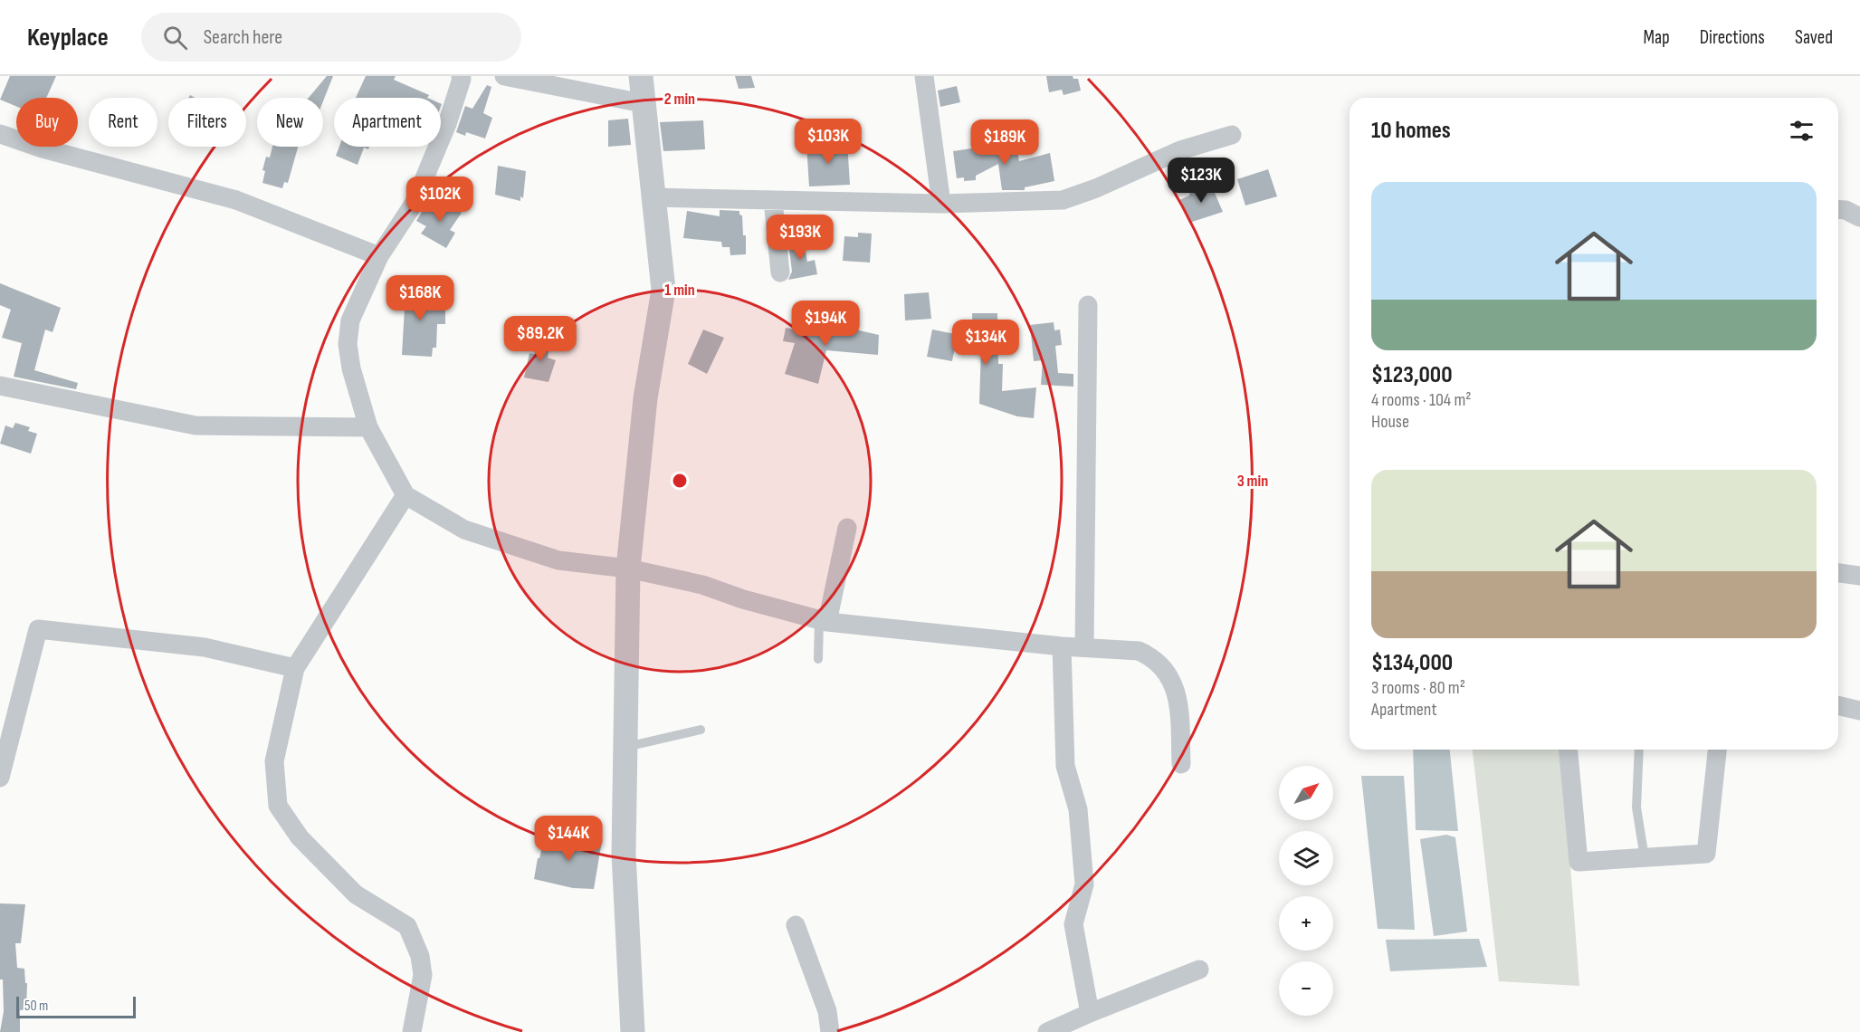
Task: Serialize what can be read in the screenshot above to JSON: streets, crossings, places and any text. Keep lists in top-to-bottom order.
{
  "scale_bar": "50 m",
  "north": "top right",
  "page": {
    "header": "Keyplace",
    "search": "Search here",
    "nav": ["Map", "Directions", "Saved"],
    "chip": [
      "Buy",
      "Rent",
      "Filters",
      "New",
      "Apartment"
    ],
    "heading": "10 homes",
    "price": [
      "$103K",
      "$189K",
      "$123K",
      "$102K",
      "$193K",
      "$168K",
      "$194K",
      "$89.2K",
      "$134K",
      "$144K"
    ],
    "list": [
      {
        "name": "$123,000",
        "note": "4 rooms · 104 m² · House"
      },
      {
        "name": "$134,000",
        "note": "3 rooms · 80 m² · Apartment"
      }
    ],
    "map_buttons": ["+", "−"],
    "scale": "50 m"
  },
  "rings": ["2 min", "1 min", "3 min"]
}
